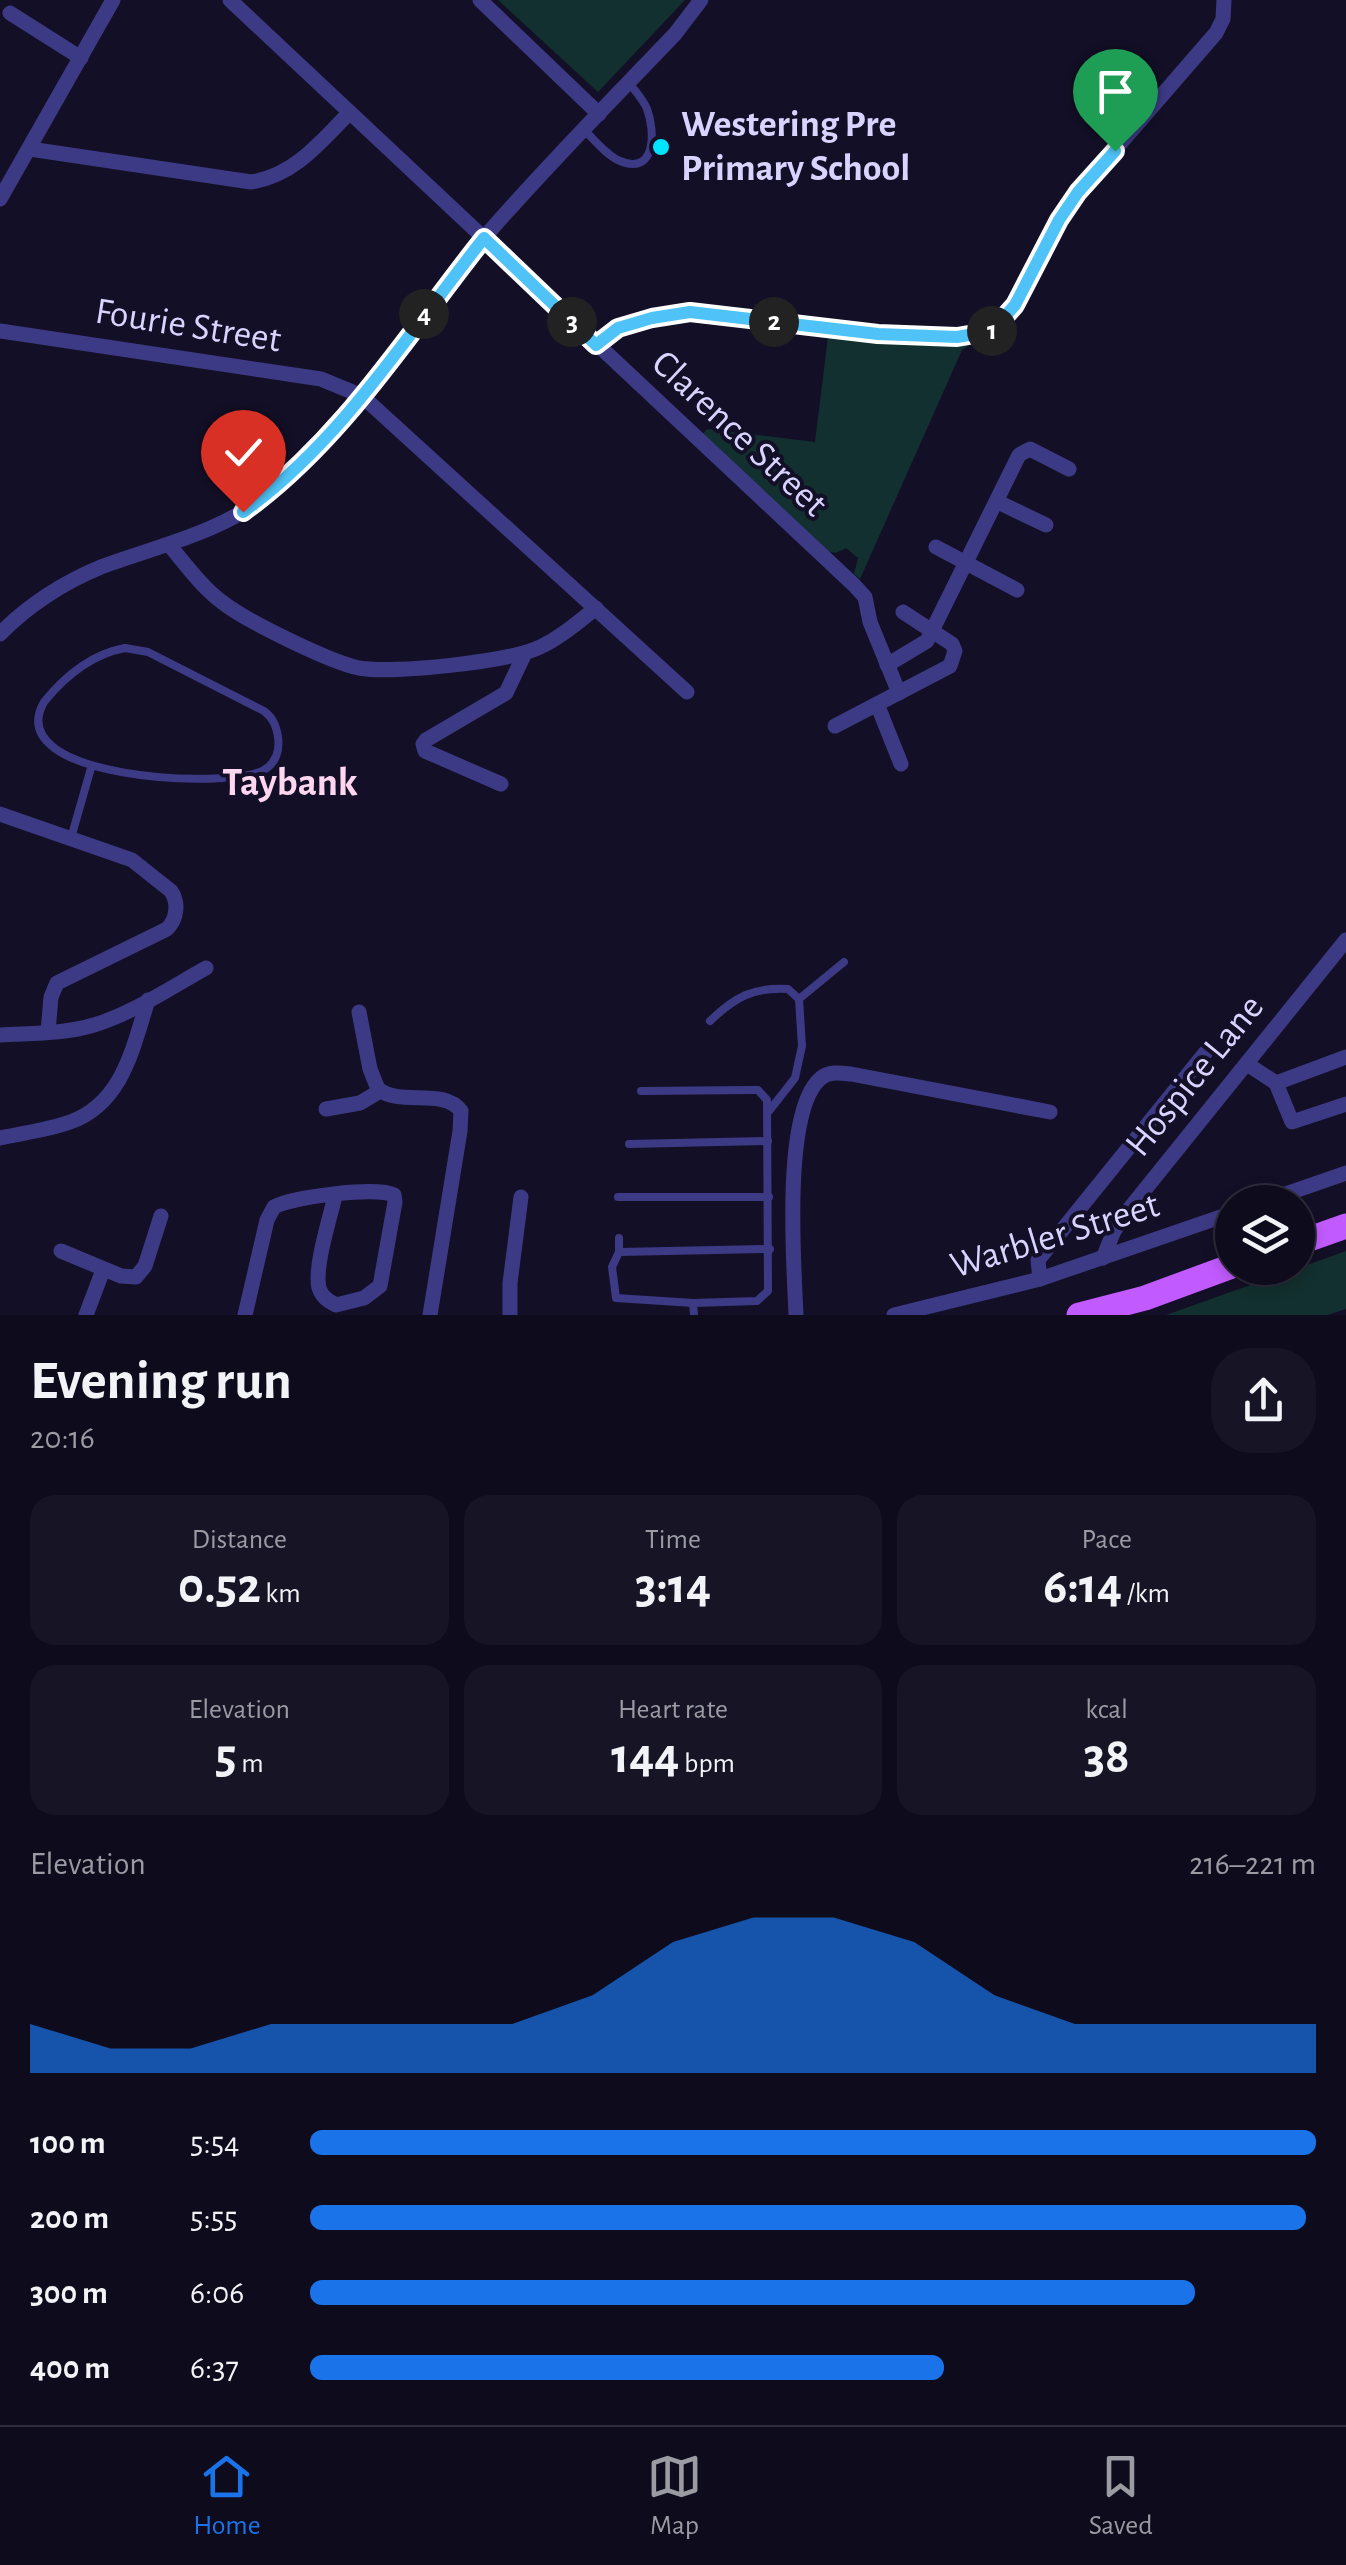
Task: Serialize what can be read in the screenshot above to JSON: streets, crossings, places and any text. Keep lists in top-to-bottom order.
{
  "streets": {
    "street": [
      "Fourie Street",
      "Clarence Street",
      "Hospice Lane",
      "Warbler Street"
    ]
  },
  "crossings": [
    ["Hospice Lane", "Warbler Street"]
  ],
  "districts": ["Taybank"],
  "places": ["Westering Pre Primary School"],
  "page": {
    "pins": [
      "4",
      "2",
      "3",
      "1"
    ],
    "heading": ["Evening run", "20:16"],
    "stats": [
      ["Distance", "0.52 km"],
      ["Time", "3:14"],
      ["Pace", "6:14 /km"],
      ["Elevation", "5 m"],
      ["Heart rate", "144 bpm"],
      ["kcal", "38"]
    ],
    "chart": ["Elevation", "216–221 m"],
    "list": [
      {
        "name": "100 m",
        "note": "5:54"
      },
      {
        "name": "200 m",
        "note": "5:55"
      },
      {
        "name": "300 m",
        "note": "6:06"
      },
      {
        "name": "400 m",
        "note": "6:37"
      }
    ],
    "tabs": ["Home", "Map", "Saved"]
  }
}
